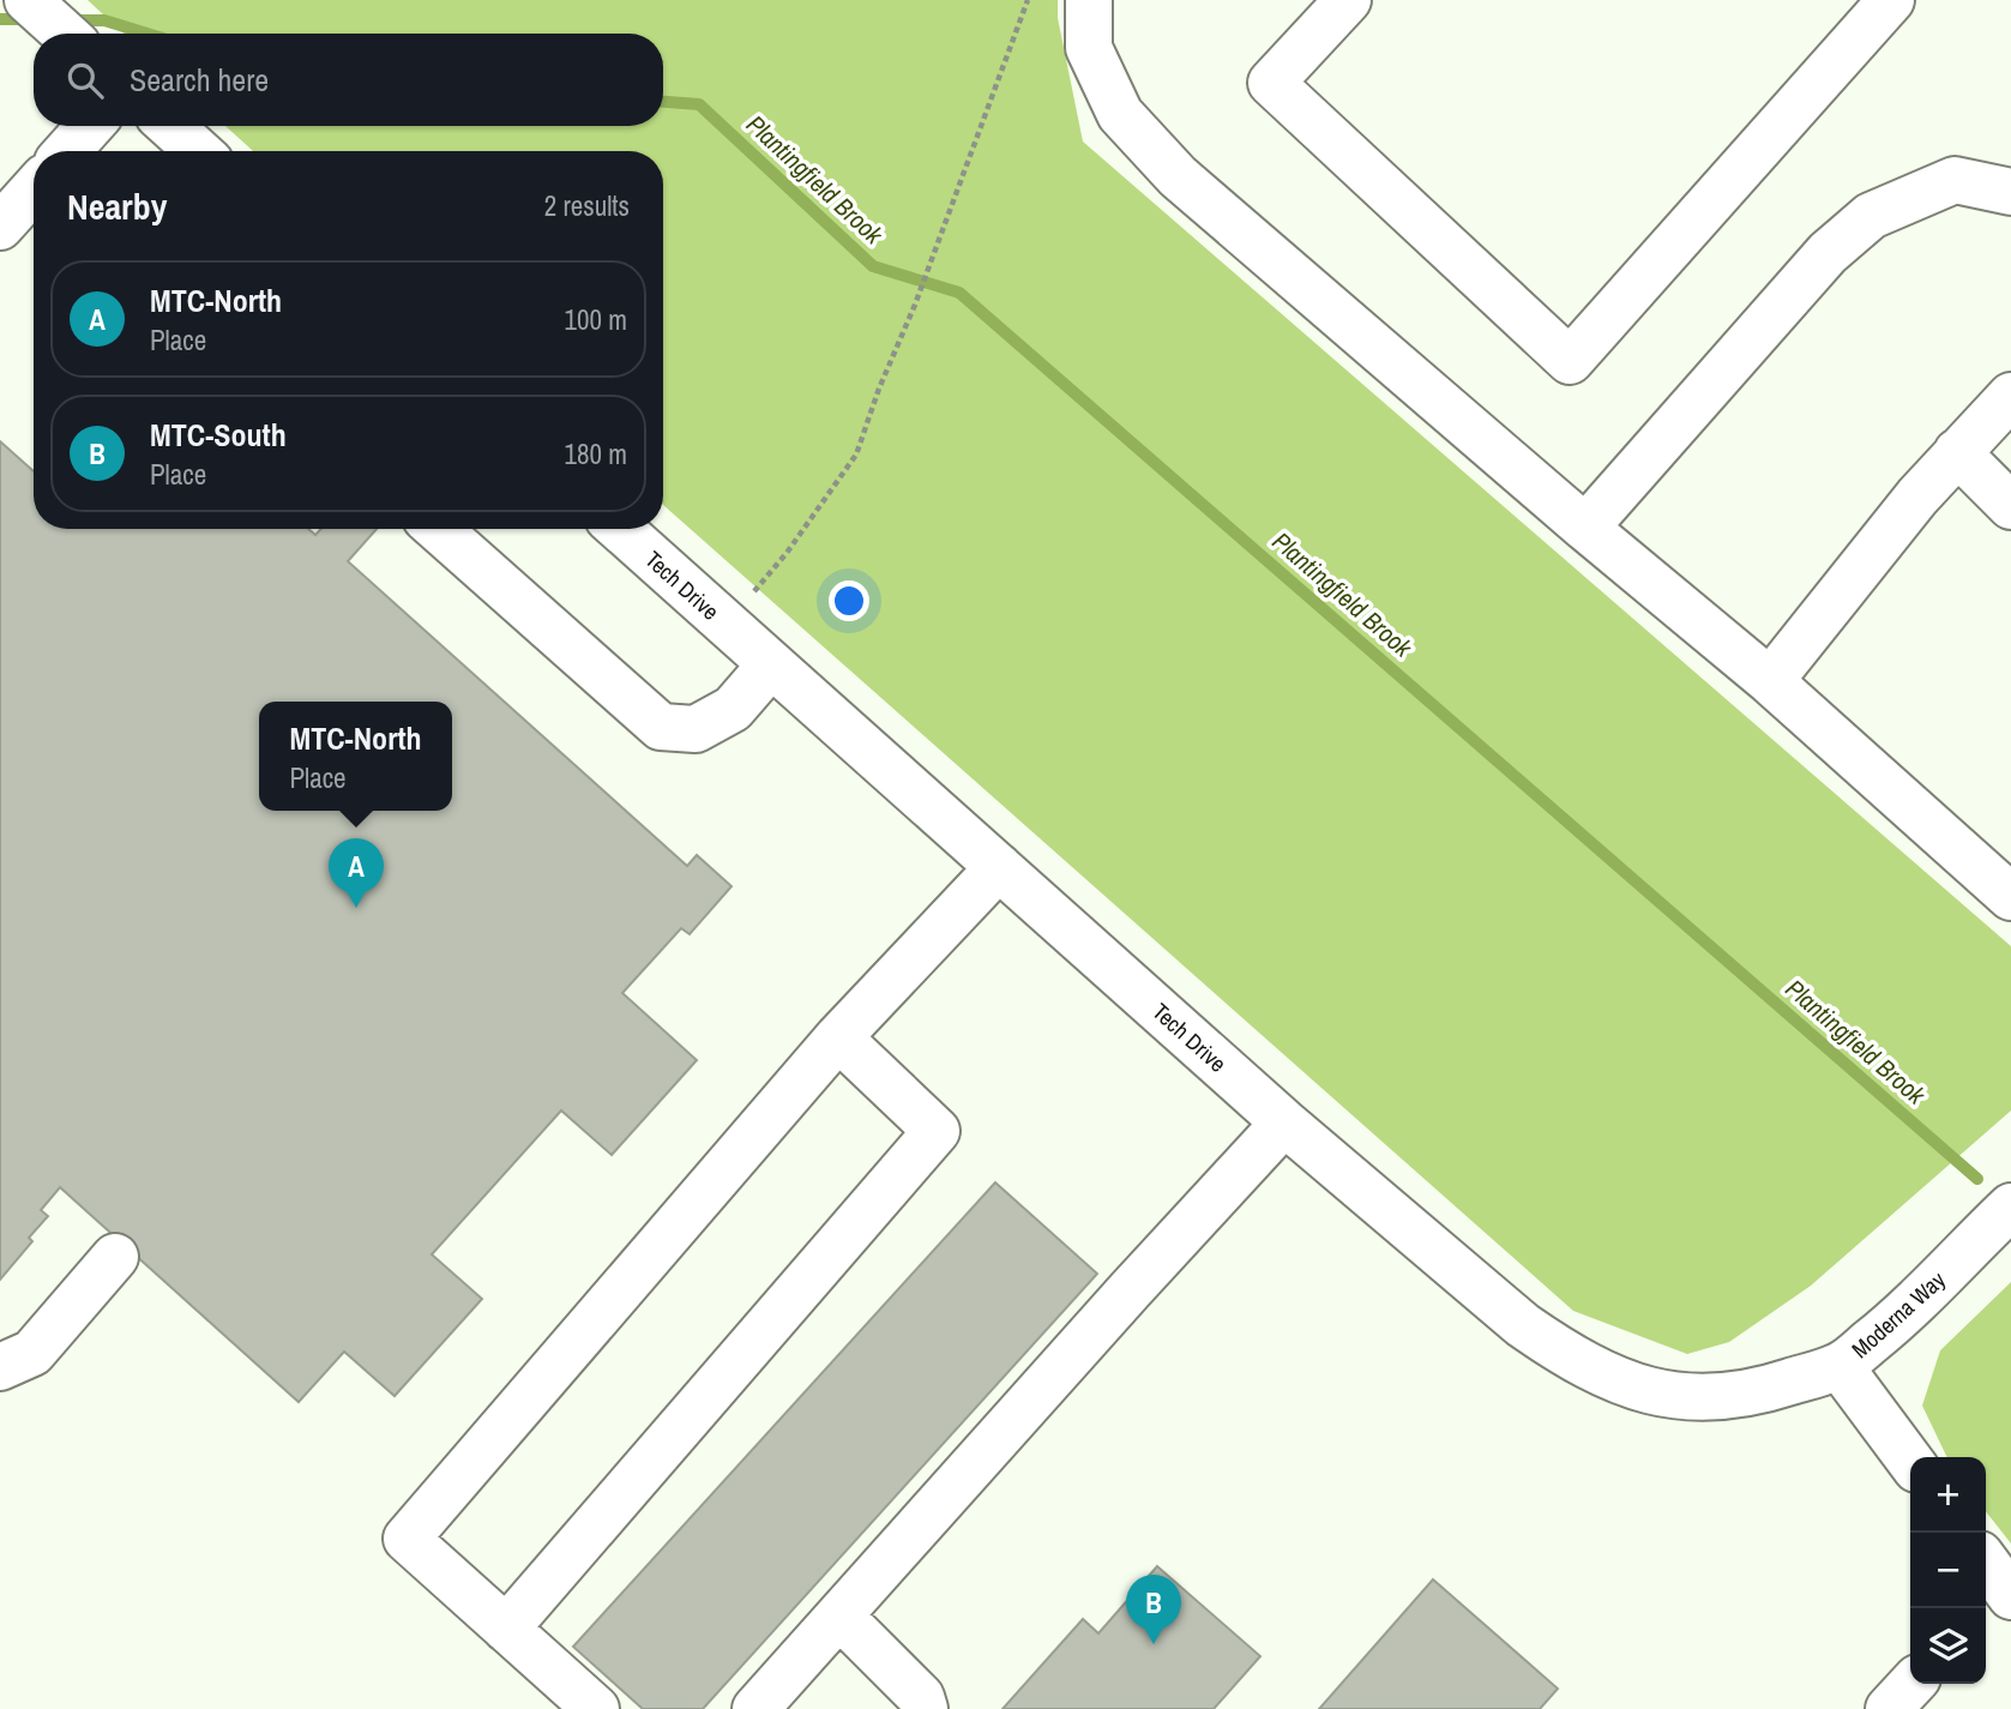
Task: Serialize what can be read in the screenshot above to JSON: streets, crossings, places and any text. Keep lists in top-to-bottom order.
{
  "streets": {
    "street": ["Tech Drive", "Moderna Way"]
  },
  "crossings": [
    ["Tech Drive", "Moderna Way"]
  ],
  "water": ["Plantingfield Brook"],
  "page": {
    "search": "Search here",
    "heading": ["Nearby", "2 results"],
    "list": [
      {
        "mark": "A",
        "name": "MTC-North",
        "note": "Place",
        "value": "100 m"
      },
      {
        "mark": "B",
        "name": "MTC-South",
        "note": "Place",
        "value": "180 m"
      }
    ],
    "popup": ["MTC-North", "Place"],
    "pins": ["A", "B"],
    "map_buttons": ["+", "−"]
  }
}
